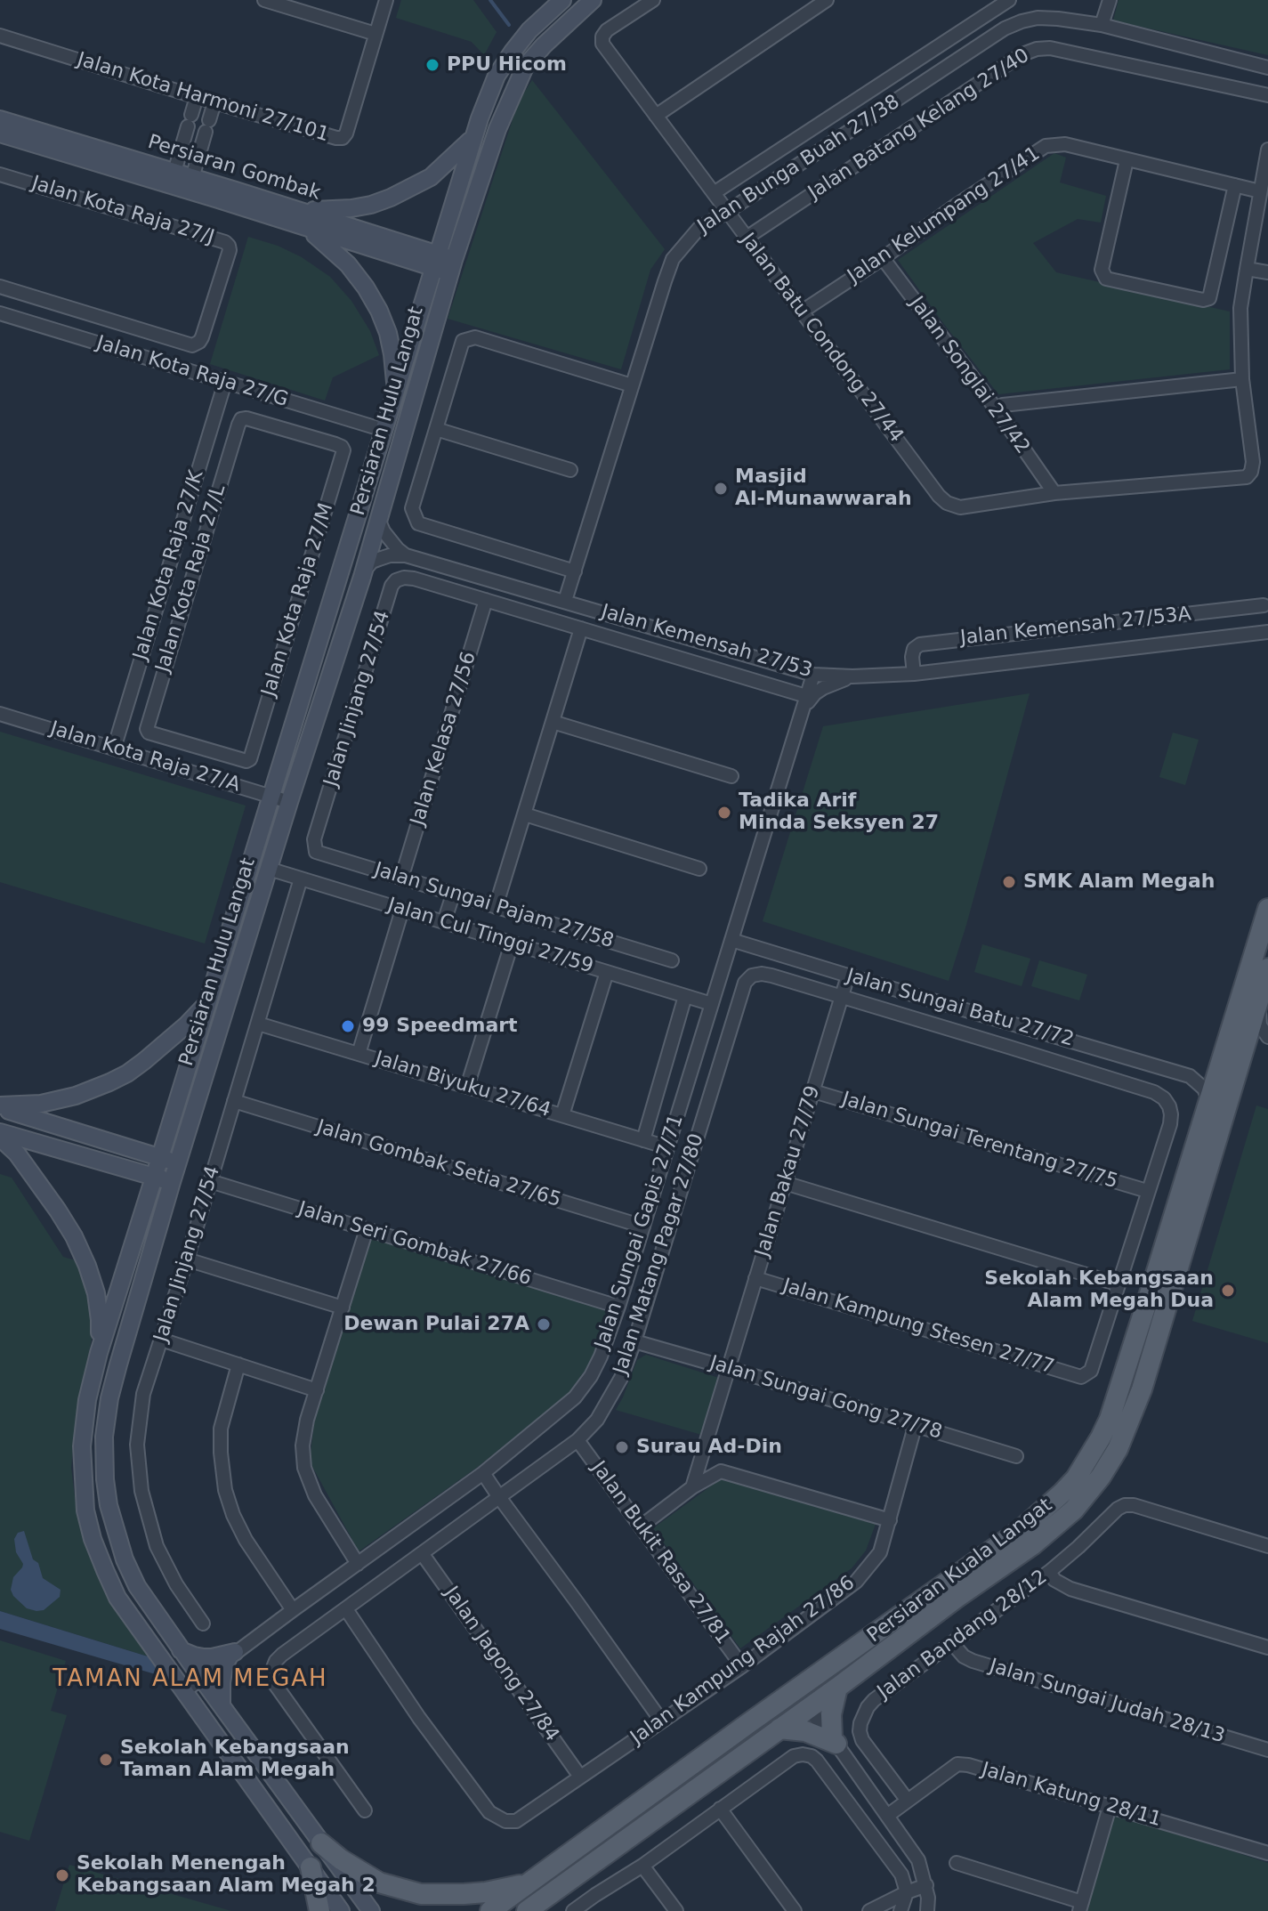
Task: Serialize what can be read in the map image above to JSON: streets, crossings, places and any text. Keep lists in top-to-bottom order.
{
  "streets": {
    "main road": ["Persiaran Gombak", "Persiaran Hulu Langat", "Persiaran Kuala Langat"],
    "street": [
      "Jalan Kota Harmoni 27/101",
      "Jalan Batang Kelang 27/40",
      "Jalan Bunga Buah 27/38",
      "Jalan Kota Raja 27/J",
      "Jalan Kelumpang 27/41",
      "Jalan Batu Condong 27/44",
      "Jalan Kota Raja 27/G",
      "Jalan Songlai 27/42",
      "Jalan Kota Raja 27/K",
      "Jalan Kota Raja 27/L",
      "Jalan Kota Raja 27/M",
      "Jalan Kemensah 27/53A",
      "Jalan Kemensah 27/53",
      "Jalan Jinjang 27/54",
      "Jalan Kelasa 27/56",
      "Jalan Kota Raja 27/A",
      "Jalan Sungai Pajam 27/58",
      "Jalan Cul Tinggi 27/59",
      "Jalan Sungai Batu 27/72",
      "Jalan Biyuku 27/64",
      "Jalan Sungai Terentang 27/75",
      "Jalan Gombak Setia 27/65",
      "Jalan Bakau 27/79",
      "Jalan Sungai Gapis 27/71",
      "Jalan Seri Gombak 27/66",
      "Jalan Matang Pagar 27/80",
      "Jalan Kampung Stesen 27/77",
      "Jalan Sungai Gong 27/78",
      "Jalan Bukit Rasa 27/81",
      "Jalan Bandang 28/12",
      "Jalan Kampung Rajah 27/86",
      "Jalan Jagong 27/84",
      "Jalan Sungai Judah 28/13",
      "Jalan Katung 28/11"
    ]
  },
  "crossings": [
    ["Jalan Batang Kelang 27/40", "Jalan Batu Condong 27/44"],
    ["Jalan Bunga Buah 27/38", "Jalan Batu Condong 27/44"],
    ["Jalan Bunga Buah 27/38", "Jalan Kemensah 27/53"],
    ["Persiaran Gombak", "Persiaran Hulu Langat"],
    ["Jalan Kelumpang 27/41", "Jalan Batu Condong 27/44"],
    ["Jalan Kelumpang 27/41", "Jalan Songlai 27/42"],
    ["Jalan Batu Condong 27/44", "Jalan Songlai 27/42"],
    ["Jalan Kota Raja 27/G", "Persiaran Hulu Langat"],
    ["Jalan Kota Raja 27/G", "Jalan Kota Raja 27/K"],
    ["Persiaran Hulu Langat", "Jalan Kota Raja 27/A"],
    ["Persiaran Hulu Langat", "Jalan Cul Tinggi 27/59"],
    ["Persiaran Hulu Langat", "Jalan Sungai Gapis 27/71"],
    ["Jalan Kota Raja 27/K", "Jalan Kota Raja 27/A"],
    ["Jalan Kota Raja 27/L", "Jalan Kota Raja 27/M"],
    ["Jalan Kemensah 27/53A", "Jalan Kemensah 27/53"],
    ["Jalan Kemensah 27/53", "Jalan Sungai Gapis 27/71"],
    ["Jalan Jinjang 27/54", "Jalan Kelasa 27/56"],
    ["Jalan Jinjang 27/54", "Jalan Sungai Pajam 27/58"],
    ["Jalan Jinjang 27/54", "Jalan Cul Tinggi 27/59"],
    ["Jalan Jinjang 27/54", "Jalan Biyuku 27/64"],
    ["Jalan Jinjang 27/54", "Jalan Gombak Setia 27/65"],
    ["Jalan Jinjang 27/54", "Jalan Seri Gombak 27/66"],
    ["Jalan Kelasa 27/56", "Jalan Sungai Pajam 27/58"],
    ["Jalan Cul Tinggi 27/59", "Jalan Sungai Gapis 27/71"],
    ["Jalan Sungai Batu 27/72", "Jalan Bakau 27/79"],
    ["Jalan Sungai Batu 27/72", "Jalan Sungai Gapis 27/71"],
    ["Jalan Biyuku 27/64", "Jalan Sungai Gapis 27/71"],
    ["Jalan Sungai Terentang 27/75", "Jalan Bakau 27/79"],
    ["Jalan Sungai Terentang 27/75", "Jalan Matang Pagar 27/80"],
    ["Jalan Gombak Setia 27/65", "Jalan Sungai Gapis 27/71"],
    ["Jalan Bakau 27/79", "Jalan Matang Pagar 27/80"],
    ["Jalan Bakau 27/79", "Jalan Kampung Stesen 27/77"],
    ["Jalan Bakau 27/79", "Jalan Sungai Gong 27/78"],
    ["Jalan Sungai Gapis 27/71", "Jalan Seri Gombak 27/66"],
    ["Jalan Matang Pagar 27/80", "Jalan Sungai Gong 27/78"],
    ["Jalan Matang Pagar 27/80", "Jalan Bukit Rasa 27/81"],
    ["Jalan Matang Pagar 27/80", "Jalan Kampung Rajah 27/86"],
    ["Jalan Matang Pagar 27/80", "Jalan Jagong 27/84"],
    ["Jalan Sungai Gong 27/78", "Jalan Kampung Rajah 27/86"],
    ["Jalan Bukit Rasa 27/81", "Jalan Kampung Rajah 27/86"],
    ["Jalan Bandang 28/12", "Jalan Sungai Judah 28/13"],
    ["Jalan Bandang 28/12", "Jalan Katung 28/11"],
    ["Jalan Kampung Rajah 27/86", "Jalan Jagong 27/84"]
  ],
  "districts": ["TAMAN ALAM MEGAH"],
  "places": [
    "PPU Hicom",
    "Masjid Al-Munawwarah",
    "Tadika Arif Minda Seksyen 27",
    "SMK Alam Megah",
    "99 Speedmart",
    "Sekolah Kebangsaan Alam Megah Dua",
    "Dewan Pulai 27A",
    "Surau Ad-Din",
    "Sekolah Kebangsaan Taman Alam Megah",
    "Sekolah Menengah Kebangsaan Alam Megah 2"
  ]
}
